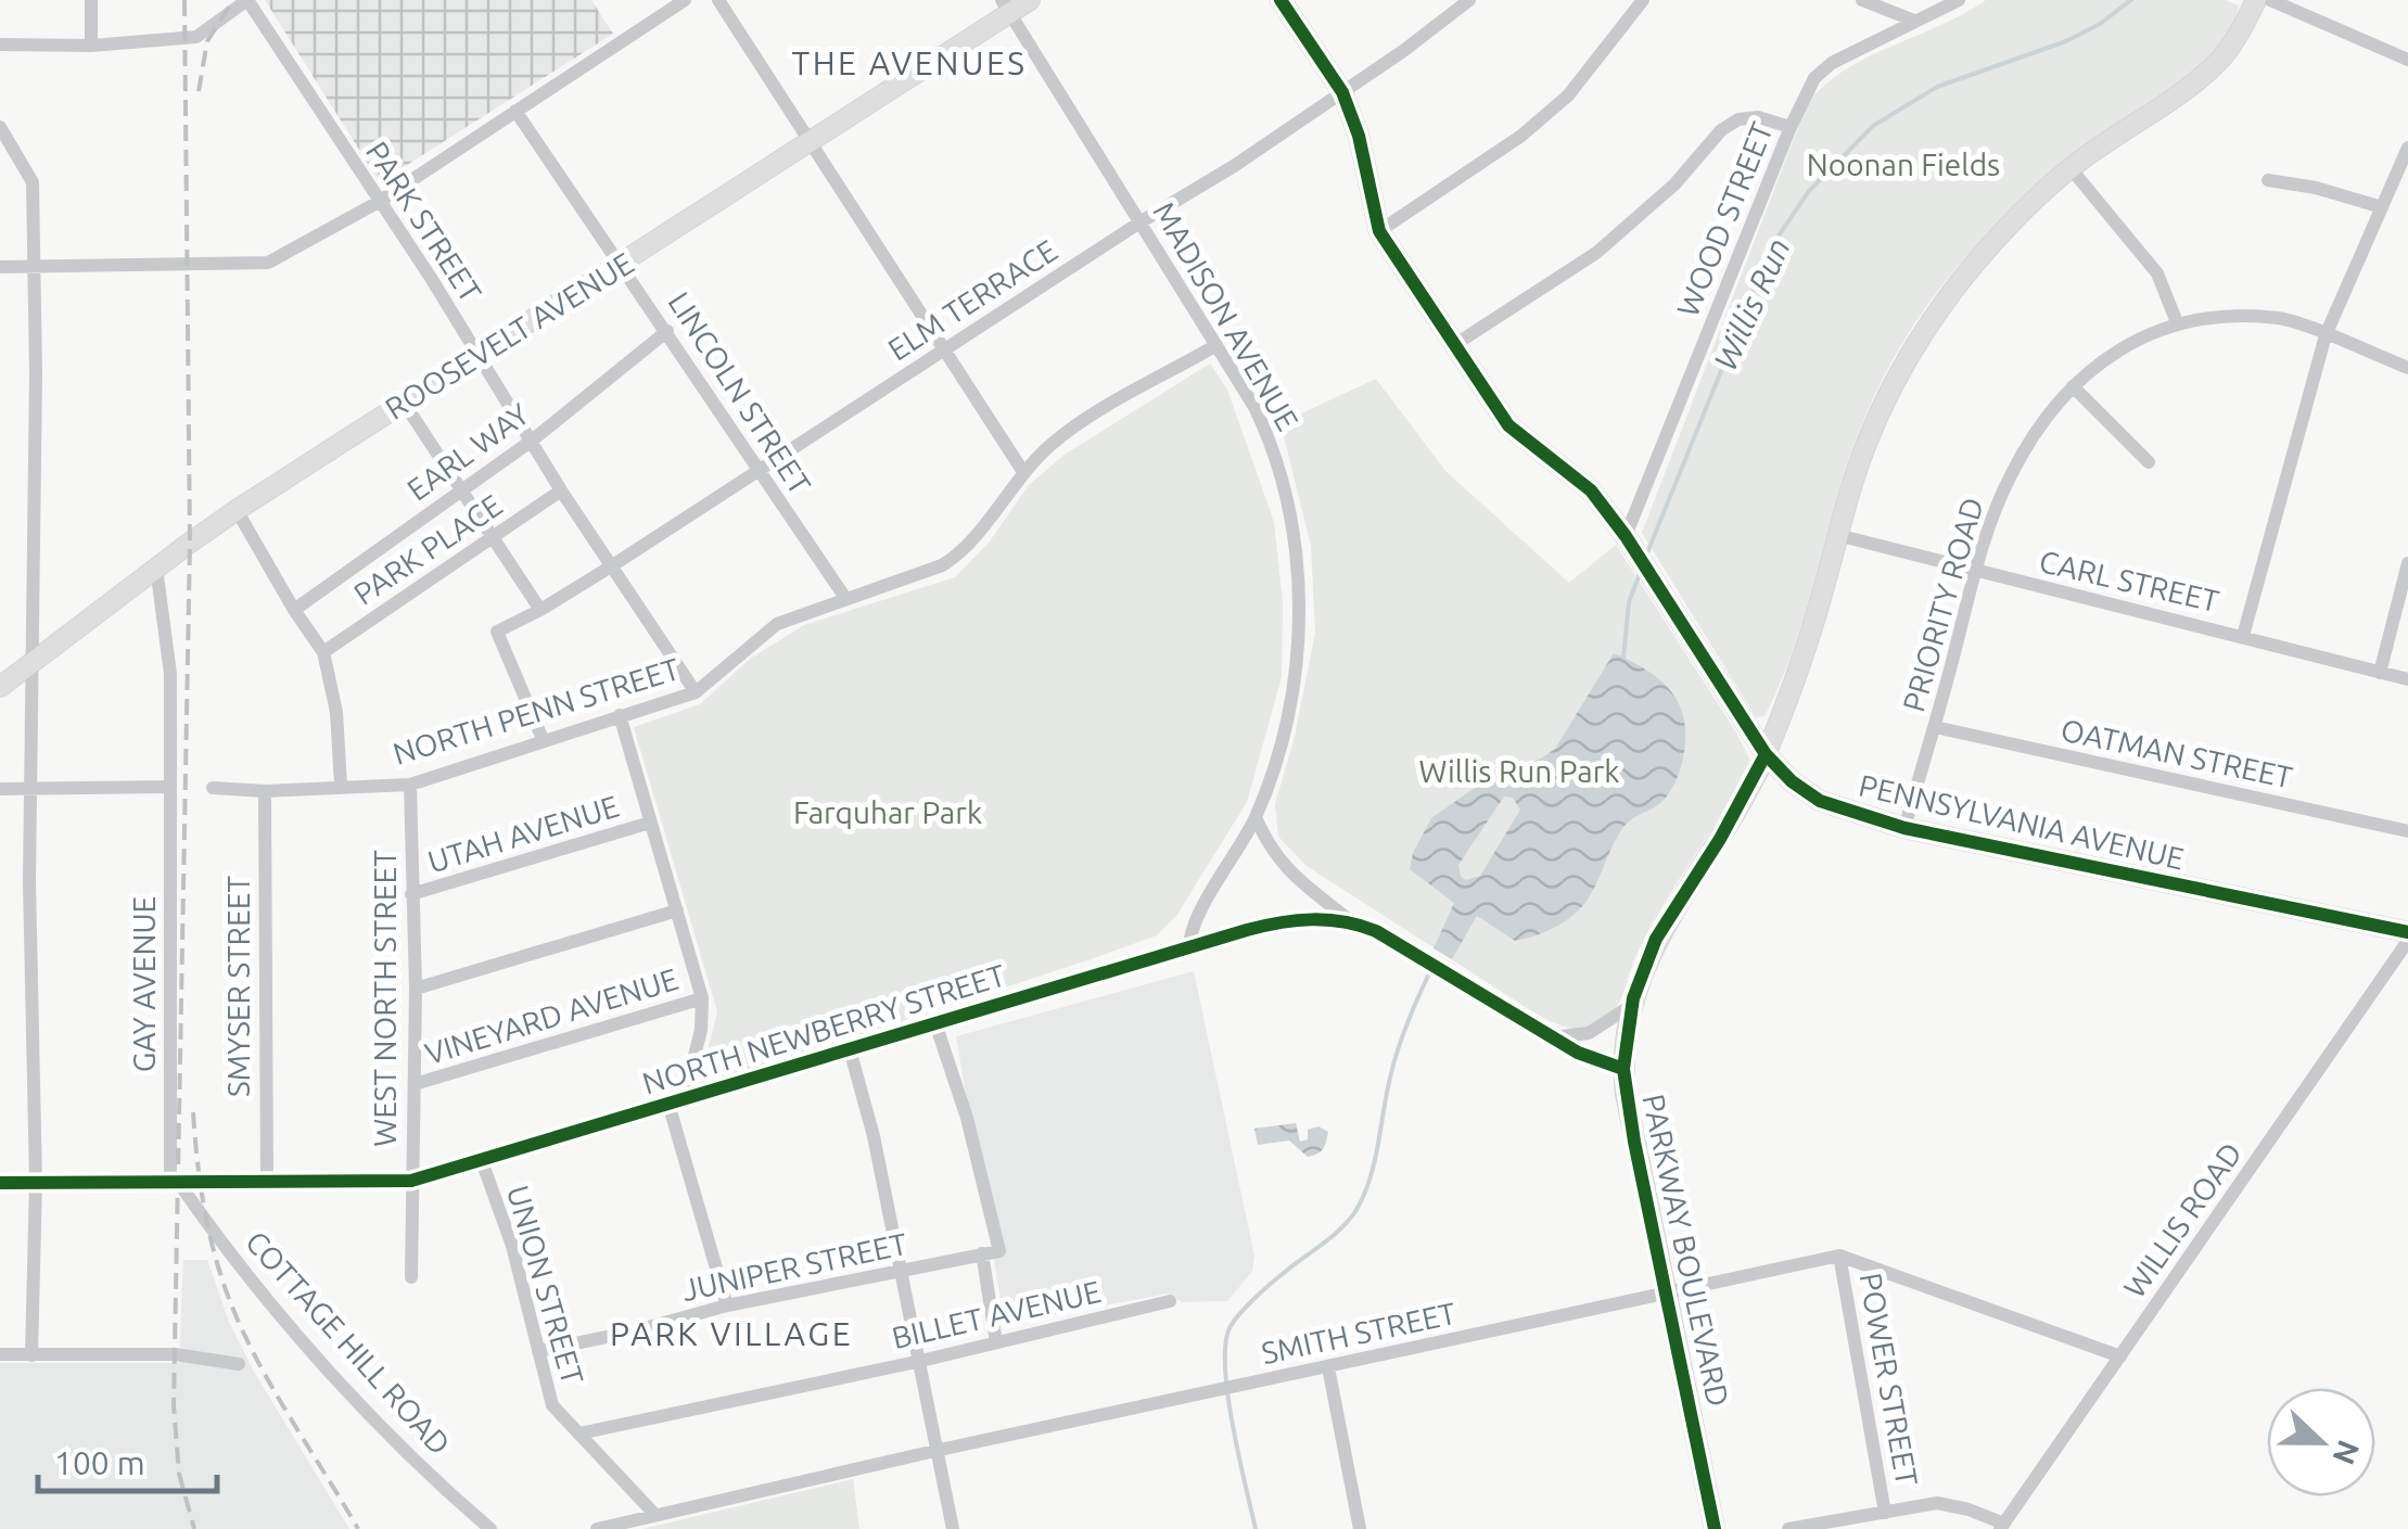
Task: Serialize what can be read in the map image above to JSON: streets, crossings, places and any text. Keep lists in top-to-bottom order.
{
  "streets": {
    "street": [
      "WOOD STREET",
      "PARK STREET",
      "ELM TERRACE",
      "MADISON AVENUE",
      "ROOSEVELT AVENUE",
      "LINCOLN STREET",
      "EARL WAY",
      "PARK PLACE",
      "CARL STREET",
      "PRIORITY ROAD",
      "NORTH PENN STREET",
      "OATMAN STREET",
      "PENNSYLVANIA AVENUE",
      "UTAH AVENUE",
      "GAY AVENUE",
      "SMYSER STREET",
      "WEST NORTH STREET",
      "VINEYARD AVENUE",
      "NORTH NEWBERRY STREET",
      "WILLIS ROAD",
      "PARKWAY BOULEVARD",
      "JUNIPER STREET",
      "UNION STREET",
      "BILLET AVENUE",
      "SMITH STREET",
      "COTTAGE HILL ROAD",
      "POWER STREET"
    ]
  },
  "crossings": [
    ["WOOD STREET", "PENNSYLVANIA AVENUE"],
    ["PARK STREET", "ELM TERRACE"],
    ["PARK STREET", "ROOSEVELT AVENUE"],
    ["PARK STREET", "EARL WAY"],
    ["PARK STREET", "PARK PLACE"],
    ["PARK STREET", "NORTH PENN STREET"],
    ["ELM TERRACE", "MADISON AVENUE"],
    ["ELM TERRACE", "LINCOLN STREET"],
    ["ELM TERRACE", "NORTH PENN STREET"],
    ["ELM TERRACE", "PENNSYLVANIA AVENUE"],
    ["MADISON AVENUE", "ROOSEVELT AVENUE"],
    ["MADISON AVENUE", "NORTH PENN STREET"],
    ["MADISON AVENUE", "NORTH NEWBERRY STREET"],
    ["ROOSEVELT AVENUE", "LINCOLN STREET"],
    ["ROOSEVELT AVENUE", "GAY AVENUE"],
    ["LINCOLN STREET", "EARL WAY"],
    ["LINCOLN STREET", "NORTH PENN STREET"],
    ["CARL STREET", "PRIORITY ROAD"],
    ["CARL STREET", "PARKWAY BOULEVARD"],
    ["PRIORITY ROAD", "OATMAN STREET"],
    ["PRIORITY ROAD", "PENNSYLVANIA AVENUE"],
    ["NORTH PENN STREET", "SMYSER STREET"],
    ["NORTH PENN STREET", "WEST NORTH STREET"],
    ["PENNSYLVANIA AVENUE", "PARKWAY BOULEVARD"],
    ["UTAH AVENUE", "WEST NORTH STREET"],
    ["GAY AVENUE", "NORTH NEWBERRY STREET"],
    ["GAY AVENUE", "COTTAGE HILL ROAD"],
    ["SMYSER STREET", "NORTH NEWBERRY STREET"],
    ["WEST NORTH STREET", "VINEYARD AVENUE"],
    ["WEST NORTH STREET", "NORTH NEWBERRY STREET"],
    ["NORTH NEWBERRY STREET", "PARKWAY BOULEVARD"],
    ["NORTH NEWBERRY STREET", "JUNIPER STREET"],
    ["NORTH NEWBERRY STREET", "UNION STREET"],
    ["NORTH NEWBERRY STREET", "COTTAGE HILL ROAD"],
    ["PARKWAY BOULEVARD", "SMITH STREET"],
    ["JUNIPER STREET", "UNION STREET"],
    ["UNION STREET", "BILLET AVENUE"],
    ["UNION STREET", "SMITH STREET"],
    ["SMITH STREET", "POWER STREET"]
  ],
  "districts": ["THE AVENUES", "PARK VILLAGE"],
  "water": ["Willis Run"],
  "parks": ["Noonan Fields", "Willis Run Park", "Farquhar Park"],
  "scale_bar": "100 m",
  "north": "right"
}
